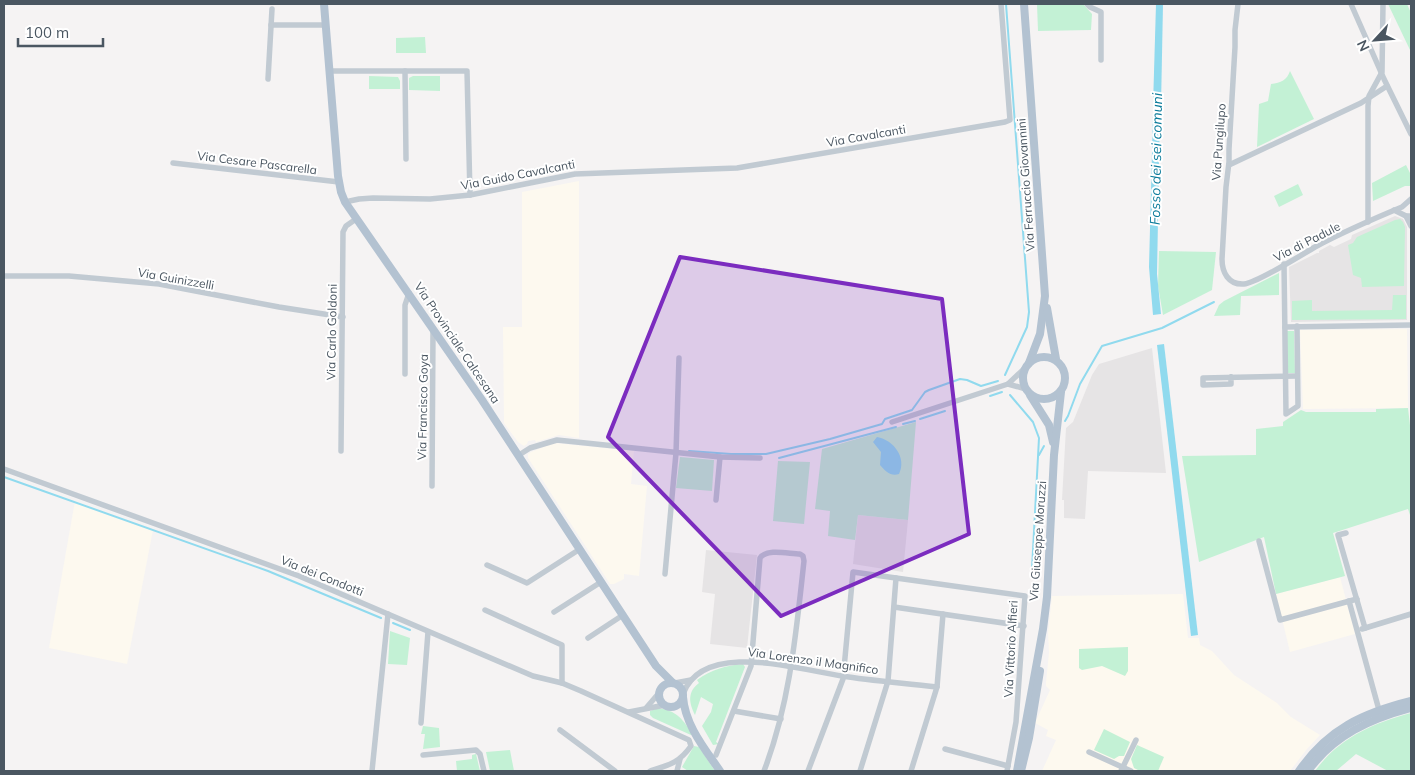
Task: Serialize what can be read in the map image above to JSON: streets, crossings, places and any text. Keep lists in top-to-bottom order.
{
  "streets": {
    "main road": ["Via Ferruccio Giovannini", "Via Provinciale Calcesana", "Via Giuseppe Moruzzi"],
    "street": [
      "Via Cavalcanti",
      "Via Pungilupo",
      "Via Cesare Pascarella",
      "Via Guido Cavalcanti",
      "Via di Padule",
      "Via Guinizzelli",
      "Via Carlo Goldoni",
      "Via Francisco Goya",
      "Via dei Condotti",
      "Via Vittorio Alfieri",
      "Via Lorenzo il Magnifico"
    ]
  },
  "crossings": [
    ["Via Cavalcanti", "Via Guido Cavalcanti"],
    ["Via Pungilupo", "Via di Padule"],
    ["Via Cesare Pascarella", "Via Provinciale Calcesana"],
    ["Via Guido Cavalcanti", "Via Provinciale Calcesana"],
    ["Via Ferruccio Giovannini", "Via Giuseppe Moruzzi"],
    ["Via Guinizzelli", "Via Carlo Goldoni"],
    ["Via Carlo Goldoni", "Via Provinciale Calcesana"],
    ["Via Provinciale Calcesana", "Via Francisco Goya"],
    ["Via Provinciale Calcesana", "Via Lorenzo il Magnifico"]
  ],
  "water": ["Fosso dei sei comuni"],
  "scale_bar": "100 m",
  "north": "bottom left"
}
